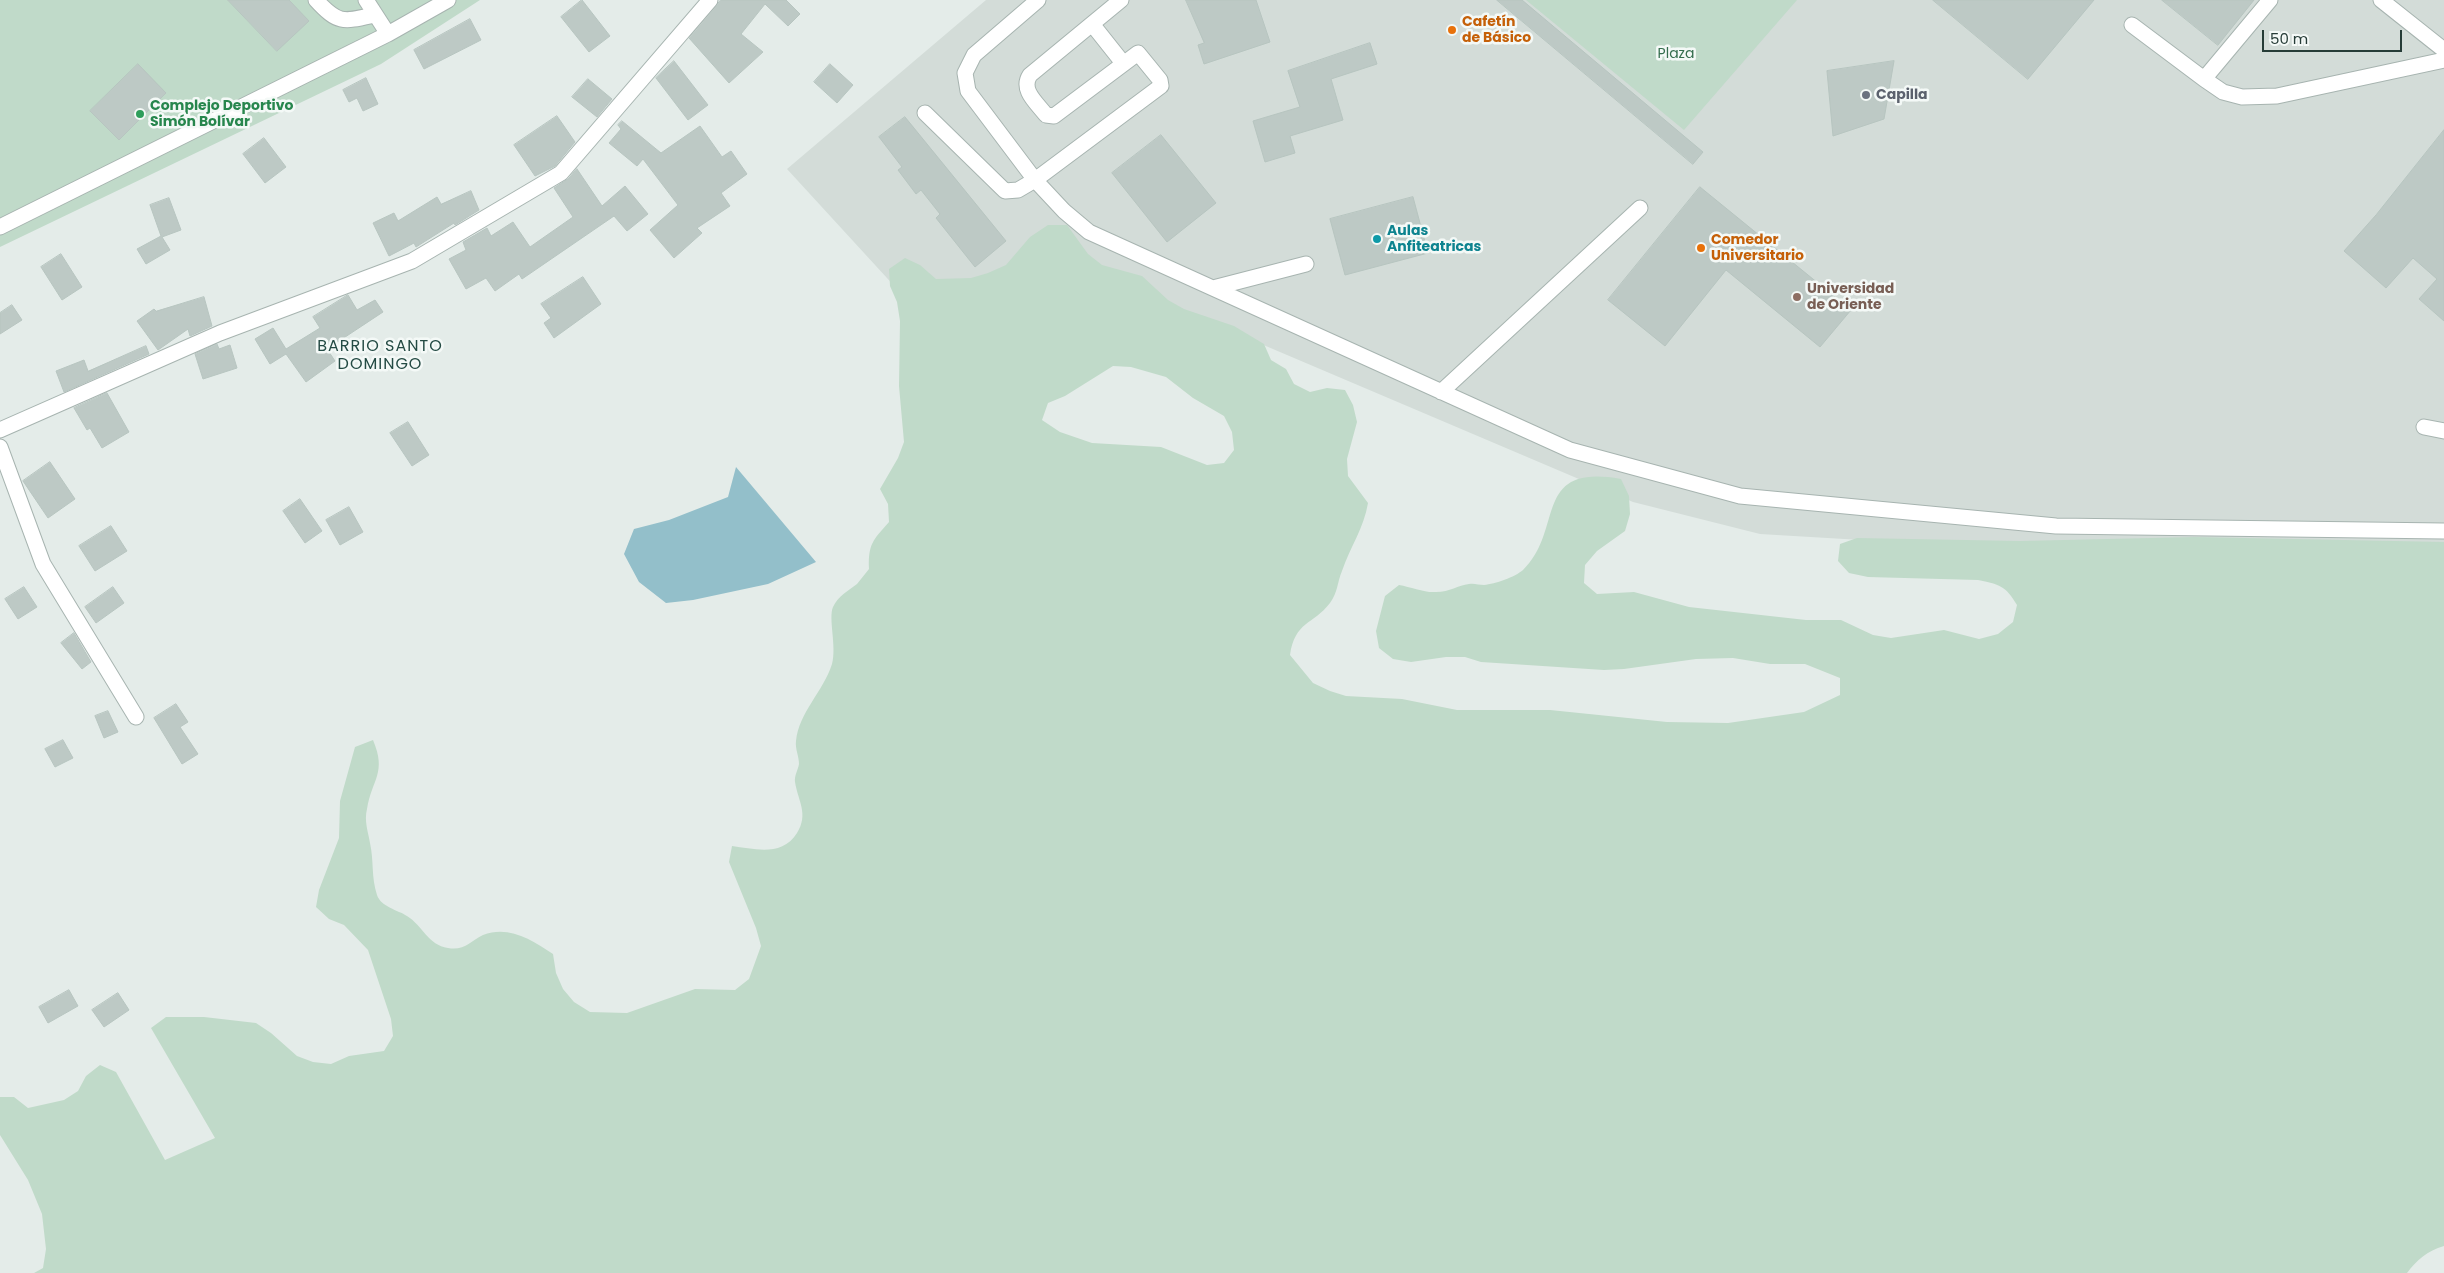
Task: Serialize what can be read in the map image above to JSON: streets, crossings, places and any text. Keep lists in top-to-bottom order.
{
  "districts": ["BARRIO SANTO DOMINGO"],
  "parks": ["Plaza"],
  "places": [
    "Cafetín de Básico",
    "Capilla",
    "Complejo Deportivo Simón Bolívar",
    "Aulas Anfiteatricas",
    "Comedor Universitario",
    "Universidad de Oriente"
  ],
  "scale_bar": "50 m"
}
